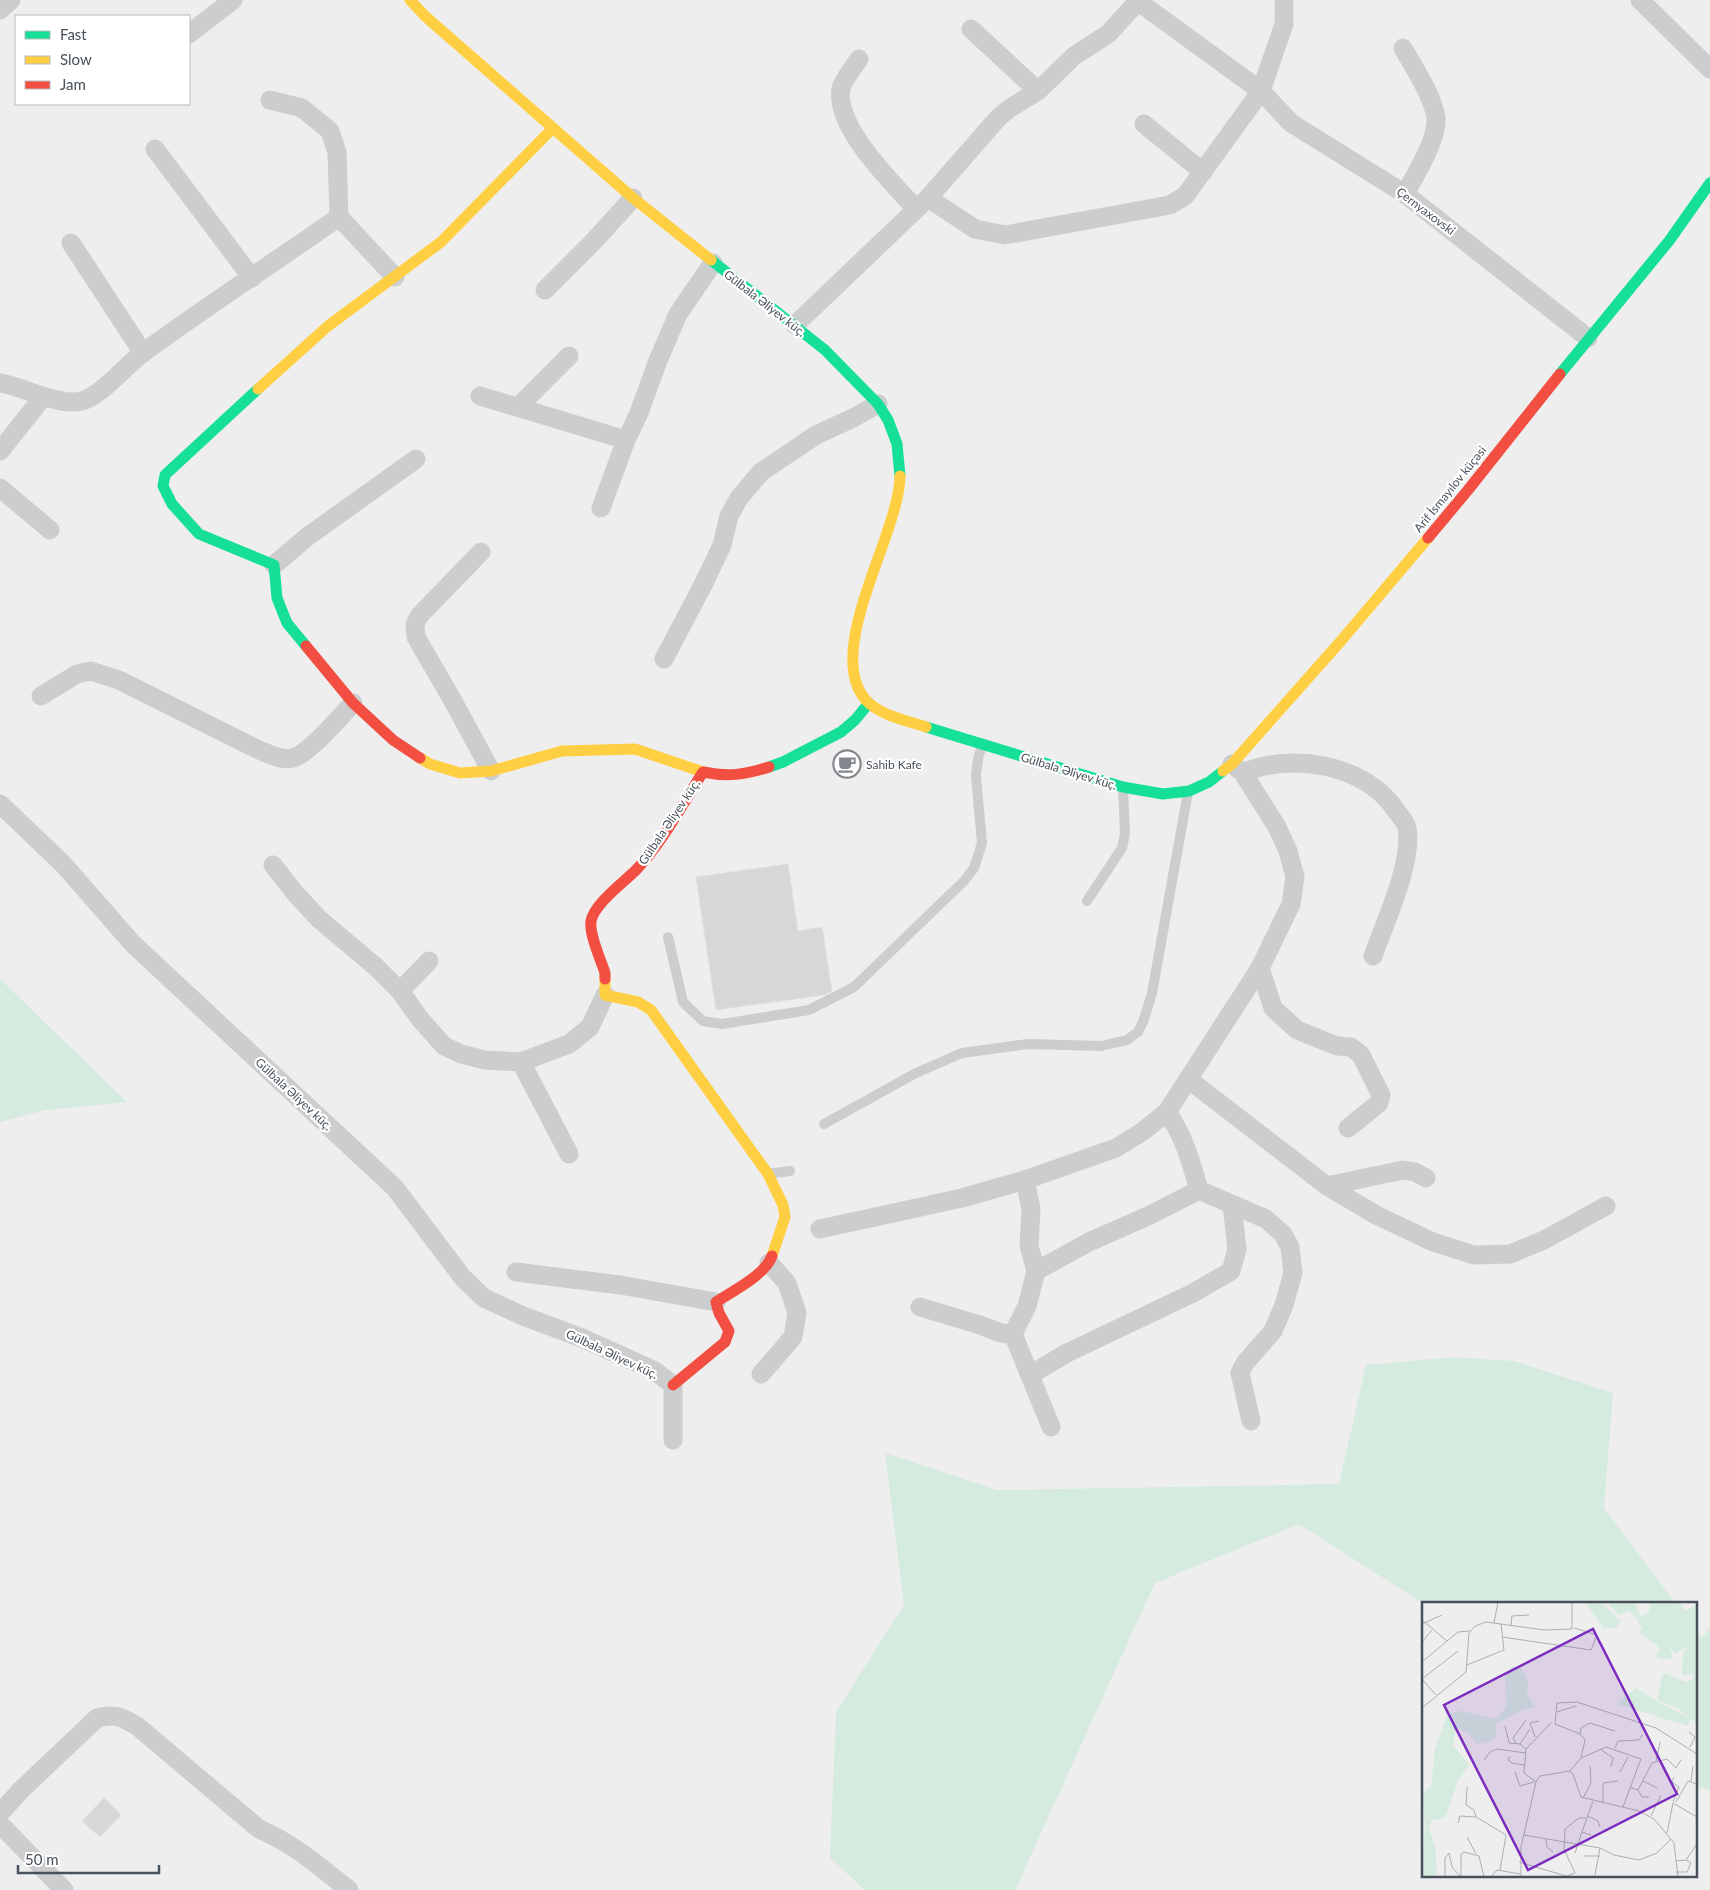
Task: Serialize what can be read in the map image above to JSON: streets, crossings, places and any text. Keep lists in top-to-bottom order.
{
  "streets": {
    "street": ["Çernyaxovski", "Gülbala Əliyev küç.", "Arif İsmayılov küçəsi"]
  },
  "crossings": [
    ["Çernyaxovski", "Arif İsmayılov küçəsi"],
    ["Gülbala Əliyev küç.", "Arif İsmayılov küçəsi"]
  ],
  "places": {
    "cafe": ["Sahib Kafe"]
  },
  "legend": ["Fast", "Slow", "Jam"],
  "scale_bar": "50 m"
}
